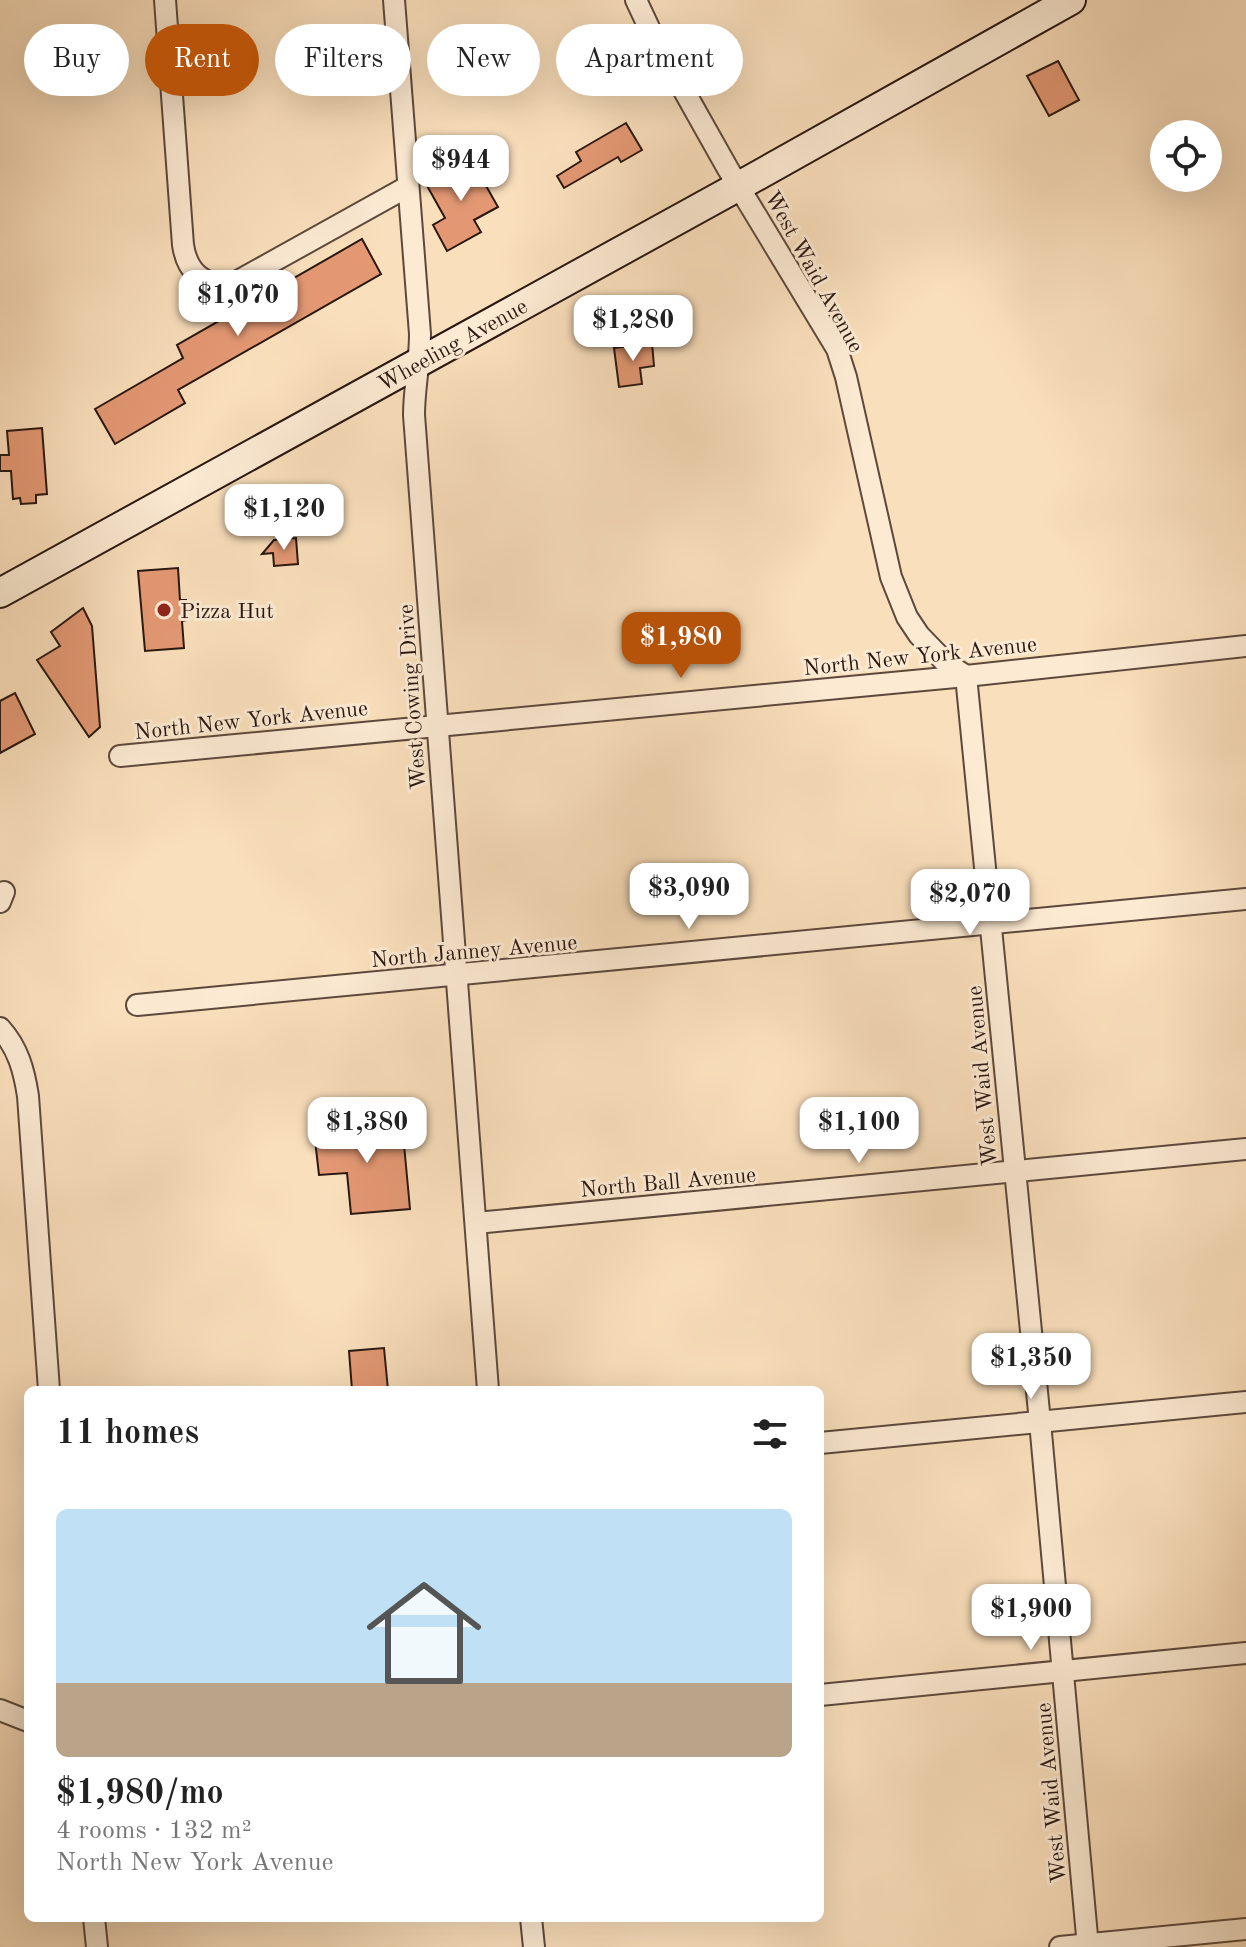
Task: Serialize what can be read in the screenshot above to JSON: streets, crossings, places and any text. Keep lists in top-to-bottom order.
{
  "streets": {
    "main road": ["Wheeling Avenue"],
    "street": [
      "West Waid Avenue",
      "North New York Avenue",
      "West Cowing Drive",
      "North Janney Avenue",
      "North Ball Avenue"
    ]
  },
  "crossings": [
    ["West Waid Avenue", "Wheeling Avenue"],
    ["West Waid Avenue", "North New York Avenue"],
    ["West Waid Avenue", "North Janney Avenue"],
    ["West Waid Avenue", "North Ball Avenue"],
    ["Wheeling Avenue", "West Cowing Drive"],
    ["North New York Avenue", "West Cowing Drive"],
    ["West Cowing Drive", "North Janney Avenue"],
    ["West Cowing Drive", "North Ball Avenue"]
  ],
  "places": ["Pizza Hut"],
  "page": {
    "chip": [
      "Buy",
      "Rent",
      "Filters",
      "New",
      "Apartment"
    ],
    "price": [
      "$944",
      "$1,070",
      "$1,280",
      "$1,120",
      "$1,980",
      "$3,090",
      "$2,070",
      "$1,380",
      "$1,100",
      "$1,350",
      "$1,900"
    ],
    "heading": "11 homes",
    "list": [
      {
        "name": "$1,980/mo",
        "note": "4 rooms · 132 m² · North New York Avenue"
      }
    ]
  }
}
